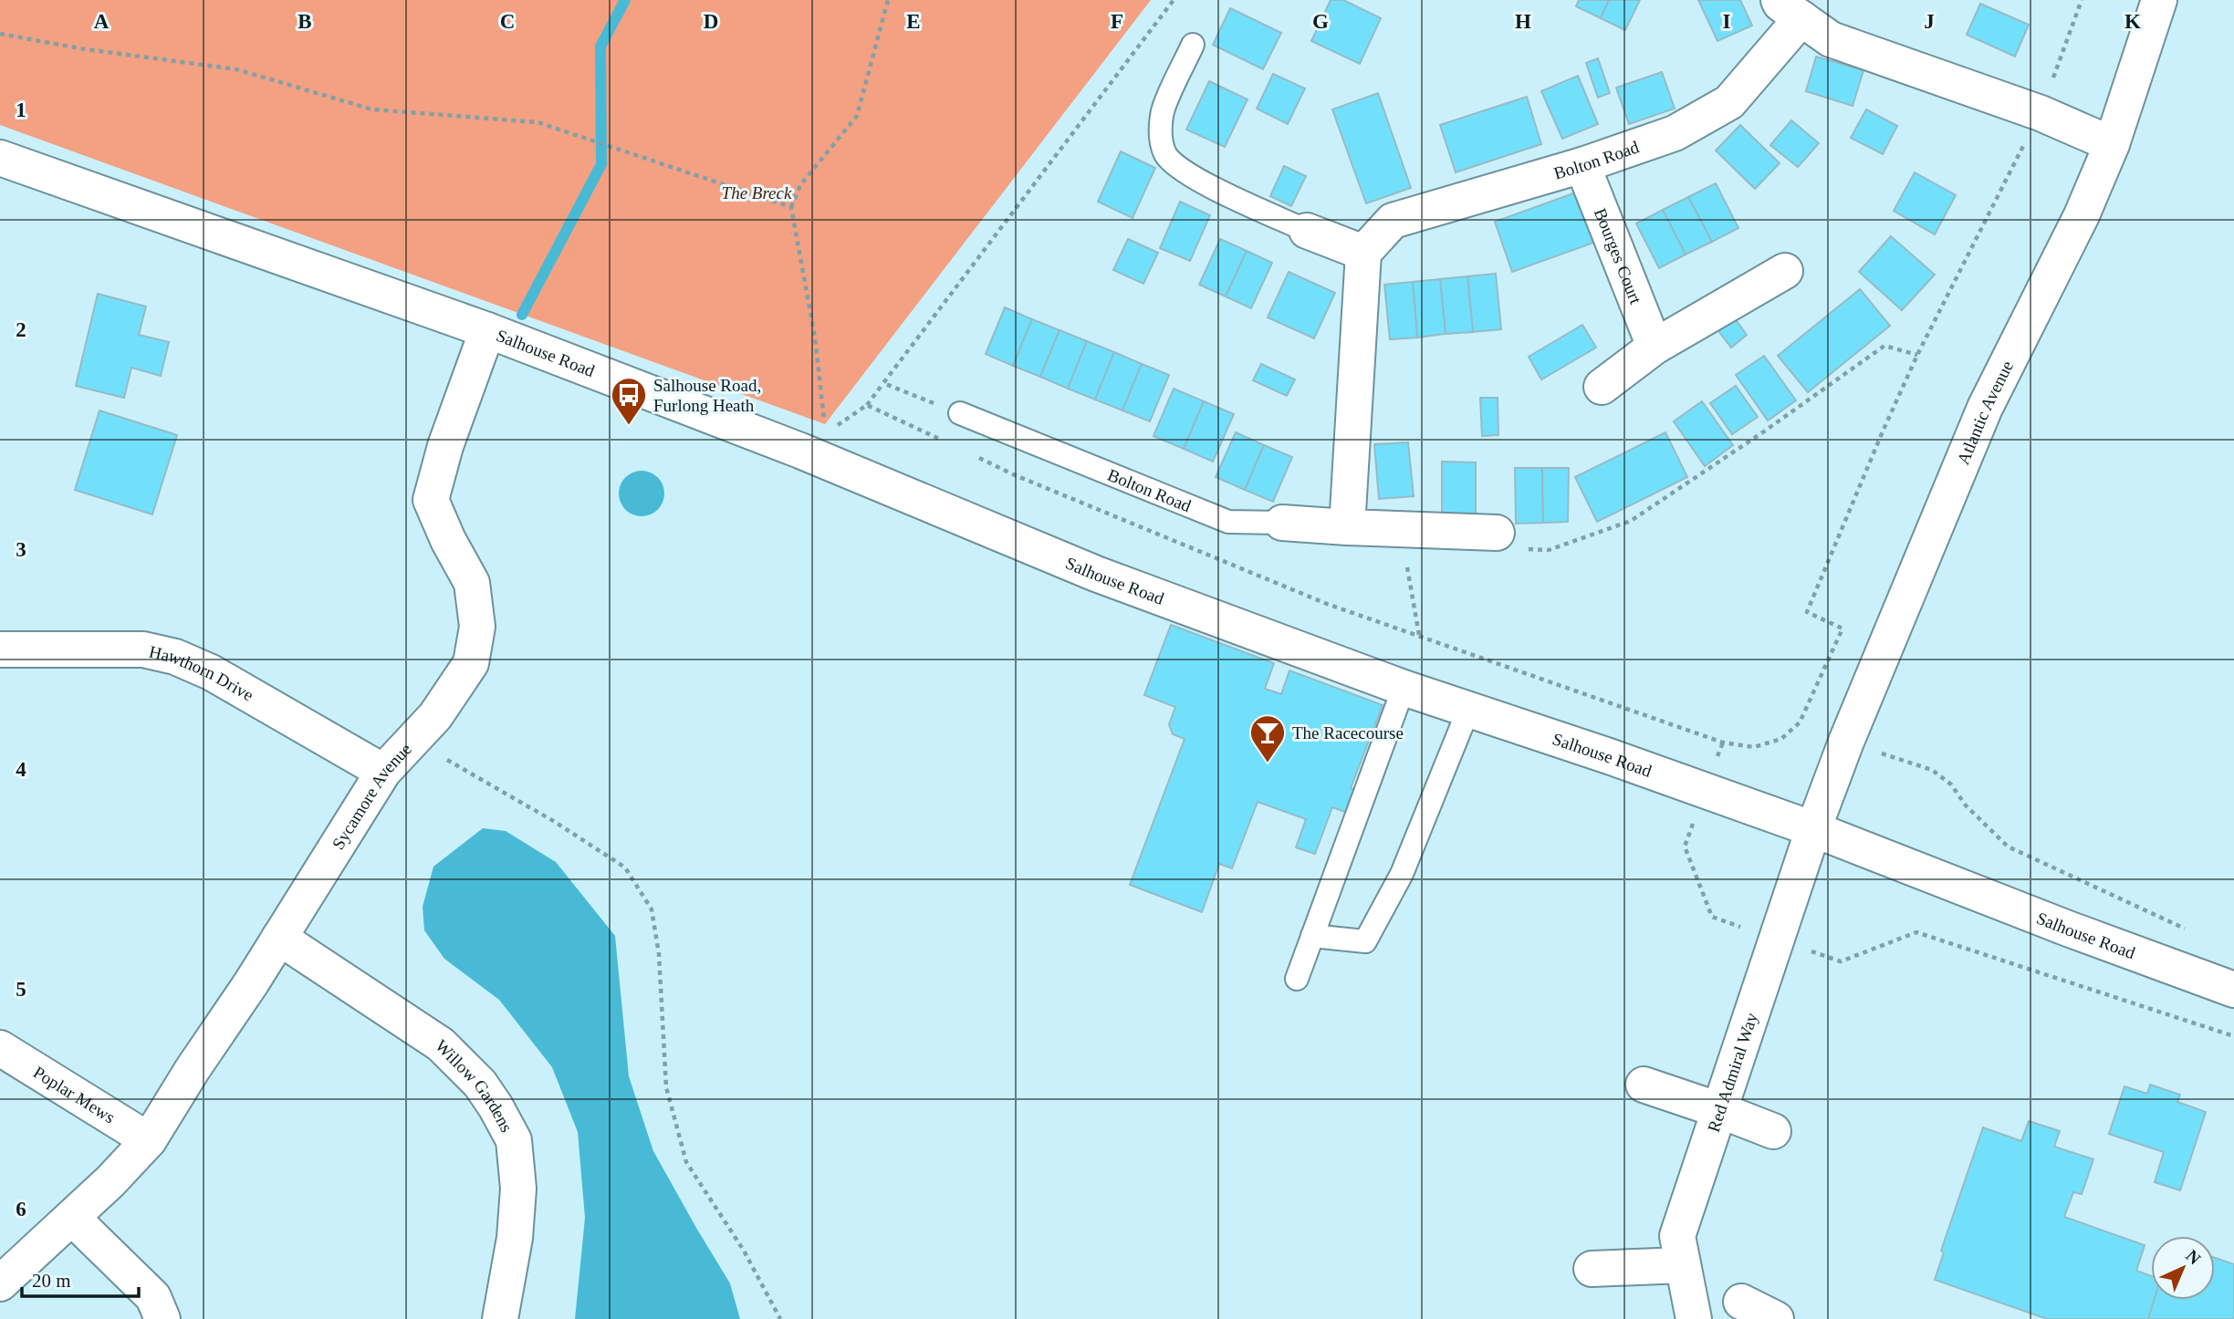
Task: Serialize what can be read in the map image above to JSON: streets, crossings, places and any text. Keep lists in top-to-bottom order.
{
  "streets": {
    "street": [
      "Bolton Road",
      "Bourges Court",
      "Salhouse Road",
      "Atlantic Avenue",
      "Hawthorn Drive",
      "Sycamore Avenue",
      "Red Admiral Way",
      "Willow Gardens",
      "Poplar Mews"
    ]
  },
  "crossings": [
    ["Bolton Road", "Bourges Court"],
    ["Bolton Road", "Atlantic Avenue"],
    ["Salhouse Road", "Atlantic Avenue"],
    ["Salhouse Road", "Sycamore Avenue"],
    ["Salhouse Road", "Red Admiral Way"],
    ["Atlantic Avenue", "Red Admiral Way"],
    ["Hawthorn Drive", "Sycamore Avenue"],
    ["Sycamore Avenue", "Willow Gardens"],
    ["Sycamore Avenue", "Poplar Mews"]
  ],
  "parks": ["The Breck"],
  "places": {
    "bus stop": ["Salhouse Road, Furlong Heath"],
    "bar": ["The Racecourse"]
  },
  "scale_bar": "20 m",
  "north": "top right",
  "grid": {
    "columns": [
      "A",
      "B",
      "C",
      "D",
      "E",
      "F",
      "G",
      "H",
      "I",
      "J",
      "K"
    ],
    "rows": [
      "1",
      "2",
      "3",
      "4",
      "5",
      "6"
    ]
  }
}
